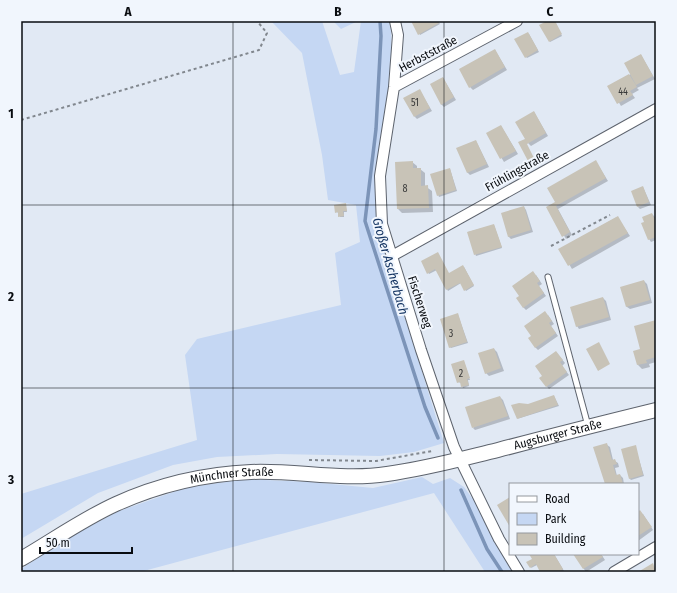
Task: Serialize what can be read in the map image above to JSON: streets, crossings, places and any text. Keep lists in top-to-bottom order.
{
  "streets": {
    "main road": ["Augsburger Straße", "Münchner Straße"],
    "street": ["Herbststraße", "Frühlingstraße", "Fischerweg"]
  },
  "crossings": [
    ["Herbststraße", "Fischerweg"],
    ["Frühlingstraße", "Fischerweg"],
    ["Fischerweg", "Augsburger Straße"],
    ["Fischerweg", "Münchner Straße"],
    ["Augsburger Straße", "Münchner Straße"]
  ],
  "water": ["Großer Ascherbach"],
  "house_numbers": [
    "44",
    "51",
    "8",
    "3",
    "2"
  ],
  "legend": ["Road", "Park", "Building"],
  "scale_bar": "50 m",
  "grid": {
    "columns": ["A", "B", "C"],
    "rows": ["1", "2", "3"]
  }
}
